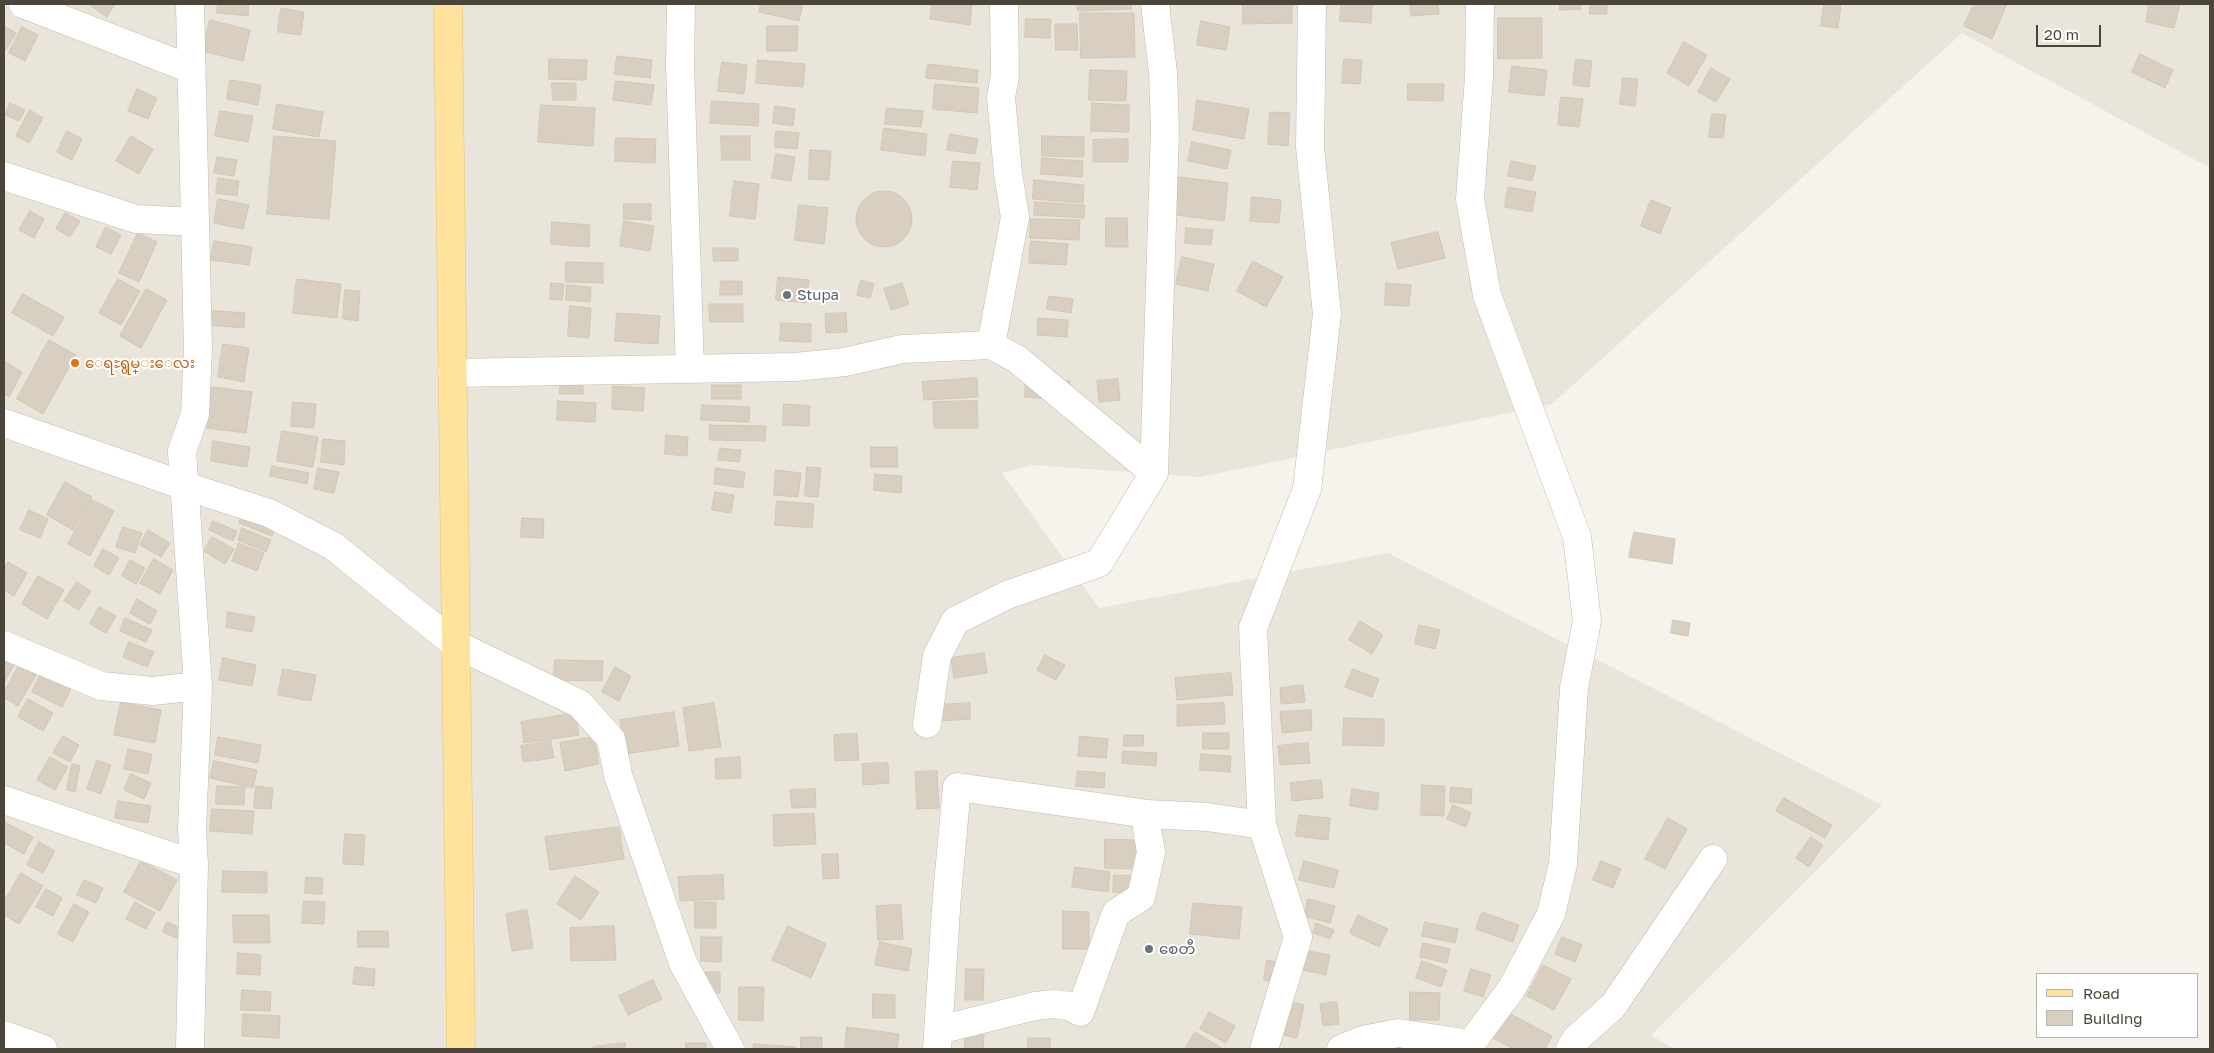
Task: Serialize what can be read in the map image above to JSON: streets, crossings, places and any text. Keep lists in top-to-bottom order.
{
  "places": ["Stupa", "ေရႊရွမ္းေလး", "စေတီ"],
  "legend": ["Road", "Building"],
  "scale_bar": "20 m"
}
